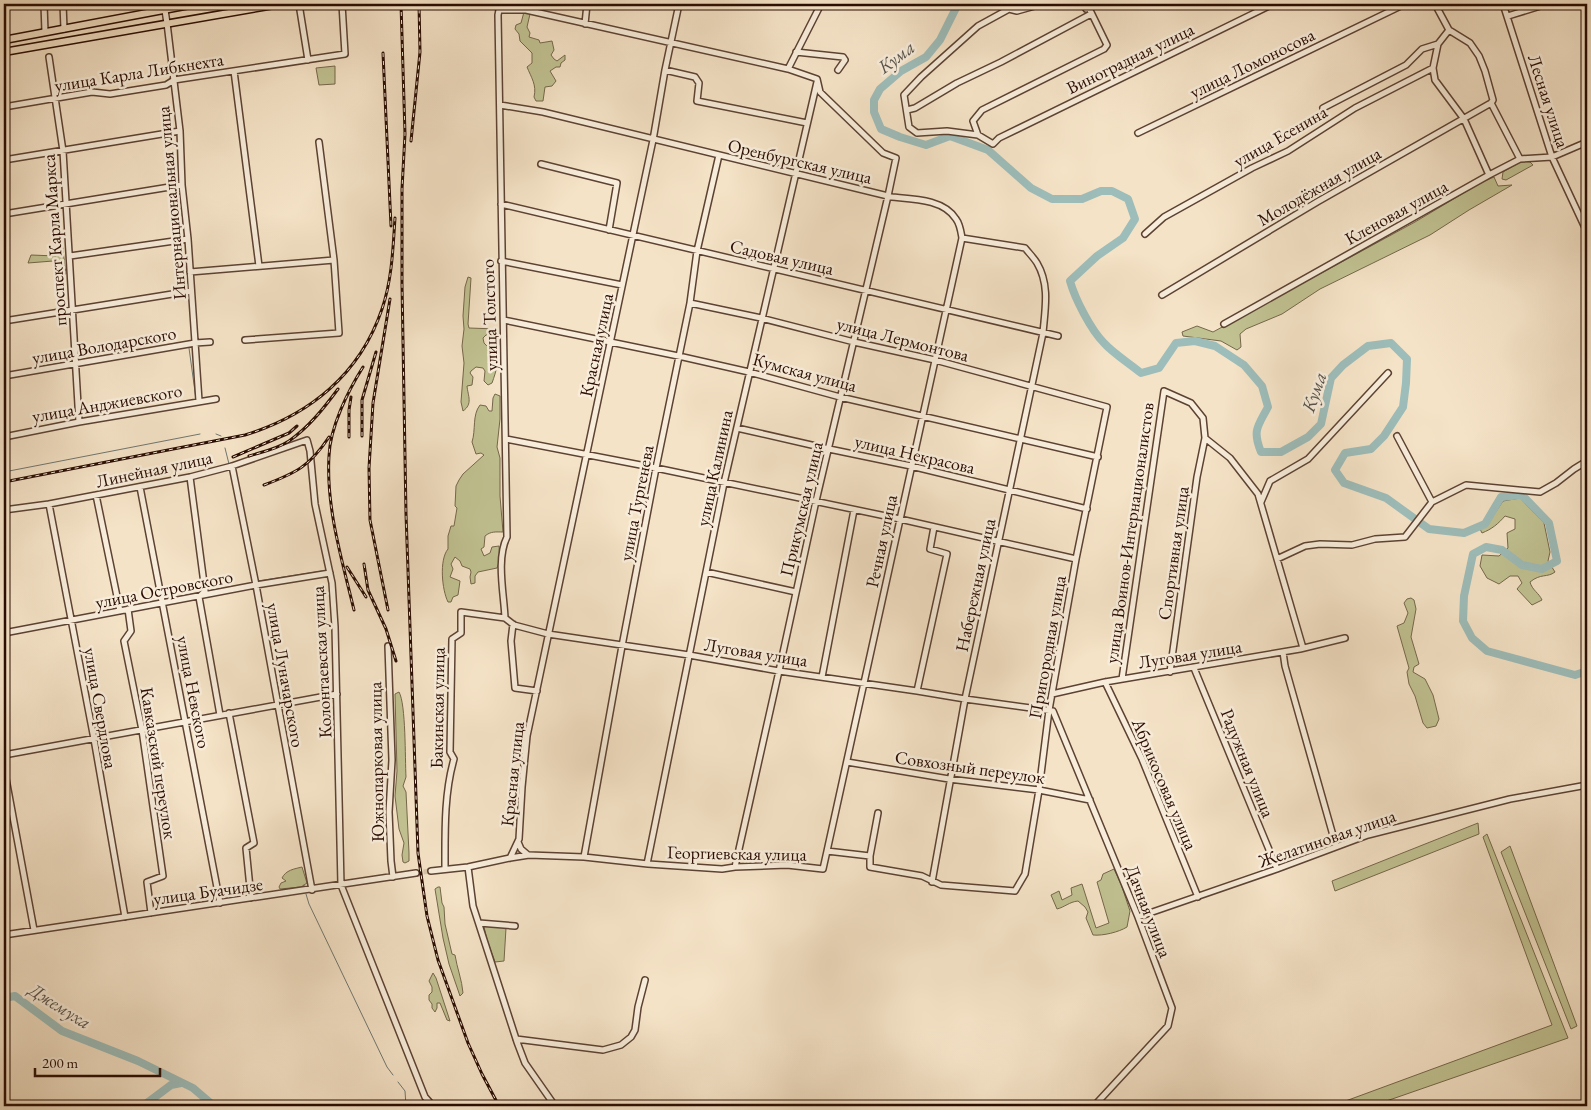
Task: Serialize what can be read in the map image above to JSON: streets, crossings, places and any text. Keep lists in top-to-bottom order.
{
  "streets": {
    "street": [
      "Виноградная улица",
      "улица Ломоносова",
      "улица Карла Либкнехта",
      "Лесная улица",
      "улица Есенина",
      "Оренбургская улица",
      "Молодёжная улица",
      "Интернациональная улица",
      "Кленовая улица",
      "проспект Карла Маркса",
      "Садовая улица",
      "улица Толстого",
      "улица Лермонтова",
      "улица Володарского",
      "Красная улица",
      "Кумская улица",
      "улица Анджиевского",
      "улица Некрасова",
      "улица Калинина",
      "Линейная улица",
      "улица Тургенева",
      "Прикумская улица",
      "улица Воинов-Интернационалистов",
      "Речная улица",
      "Спортивная улица",
      "Набережная улица",
      "улица Островского",
      "Пригородная улица",
      "Луговая улица",
      "Колонтаевская улица",
      "улица Луначарского",
      "улица Невского",
      "улица Свердлова",
      "Бакинская улица",
      "Южнопарковая улица",
      "Кавказский переулок",
      "Радужная улица",
      "Совхозный переулок",
      "Абрикосовая улица",
      "Желатиновая улица",
      "Георгиевская улица",
      "улица Буачидзе",
      "Дачная улица"
    ]
  },
  "crossings": [
    ["улица Карла Либкнехта", "Интернациональная улица"],
    ["улица Карла Либкнехта", "проспект Карла Маркса"],
    ["Лесная улица", "Кленовая улица"],
    ["Оренбургская улица", "улица Толстого"],
    ["Оренбургская улица", "Красная улица"],
    ["Оренбургская улица", "улица Калинина"],
    ["Оренбургская улица", "улица Тургенева"],
    ["Оренбургская улица", "Прикумская улица"],
    ["Оренбургская улица", "Речная улица"],
    ["Оренбургская улица", "Набережная улица"],
    ["Интернациональная улица", "улица Володарского"],
    ["Интернациональная улица", "улица Анджиевского"],
    ["проспект Карла Маркса", "улица Володарского"],
    ["проспект Карла Маркса", "улица Анджиевского"],
    ["Садовая улица", "улица Толстого"],
    ["Садовая улица", "Красная улица"],
    ["Садовая улица", "улица Калинина"],
    ["Садовая улица", "улица Тургенева"],
    ["Садовая улица", "Прикумская улица"],
    ["Садовая улица", "Речная улица"],
    ["Садовая улица", "Набережная улица"],
    ["улица Толстого", "Кумская улица"],
    ["улица Толстого", "Луговая улица"],
    ["улица Лермонтова", "улица Калинина"],
    ["улица Лермонтова", "улица Тургенева"],
    ["улица Лермонтова", "Прикумская улица"],
    ["улица Лермонтова", "Речная улица"],
    ["улица Лермонтова", "Набережная улица"],
    ["улица Лермонтова", "Пригородная улица"],
    ["Красная улица", "Кумская улица"],
    ["Красная улица", "Луговая улица"],
    ["Красная улица", "Георгиевская улица"],
    ["Кумская улица", "улица Калинина"],
    ["Кумская улица", "улица Тургенева"],
    ["Кумская улица", "Прикумская улица"],
    ["Кумская улица", "Речная улица"],
    ["Кумская улица", "Набережная улица"],
    ["Кумская улица", "Пригородная улица"],
    ["улица Некрасова", "улица Калинина"],
    ["улица Некрасова", "Прикумская улица"],
    ["улица Некрасова", "Речная улица"],
    ["улица Некрасова", "Набережная улица"],
    ["улица Некрасова", "Пригородная улица"],
    ["улица Калинина", "Прикумская улица"],
    ["улица Калинина", "Луговая улица"],
    ["улица Калинина", "Георгиевская улица"],
    ["Линейная улица", "Колонтаевская улица"],
    ["Линейная улица", "улица Луначарского"],
    ["Линейная улица", "улица Невского"],
    ["Линейная улица", "улица Свердлова"],
    ["улица Тургенева", "Луговая улица"],
    ["улица Тургенева", "Георгиевская улица"],
    ["Прикумская улица", "Луговая улица"],
    ["Прикумская улица", "Георгиевская улица"],
    ["улица Воинов-Интернационалистов", "Спортивная улица"],
    ["улица Воинов-Интернационалистов", "Луговая улица"],
    ["Речная улица", "Набережная улица"],
    ["Речная улица", "Луговая улица"],
    ["Речная улица", "Совхозный переулок"],
    ["Речная улица", "Георгиевская улица"],
    ["Спортивная улица", "Луговая улица"],
    ["Набережная улица", "Пригородная улица"],
    ["Набережная улица", "Луговая улица"],
    ["Набережная улица", "Совхозный переулок"],
    ["улица Островского", "Колонтаевская улица"],
    ["улица Островского", "улица Луначарского"],
    ["улица Островского", "улица Невского"],
    ["улица Островского", "улица Свердлова"],
    ["улица Островского", "Кавказский переулок"],
    ["Пригородная улица", "Луговая улица"],
    ["Пригородная улица", "Совхозный переулок"],
    ["Пригородная улица", "Дачная улица"],
    ["Луговая улица", "Бакинская улица"],
    ["Луговая улица", "Радужная улица"],
    ["Луговая улица", "Абрикосовая улица"],
    ["Луговая улица", "Дачная улица"],
    ["Колонтаевская улица", "улица Буачидзе"],
    ["улица Луначарского", "улица Буачидзе"],
    ["улица Невского", "улица Буачидзе"],
    ["улица Свердлова", "улица Буачидзе"],
    ["Бакинская улица", "Георгиевская улица"],
    ["Южнопарковая улица", "улица Буачидзе"],
    ["Кавказский переулок", "улица Буачидзе"],
    ["Радужная улица", "Желатиновая улица"],
    ["Совхозный переулок", "Дачная улица"],
    ["Абрикосовая улица", "Желатиновая улица"],
    ["Желатиновая улица", "Дачная улица"]
  ],
  "water": ["Кума", "Джемуха"],
  "scale_bar": "200 m"
}
